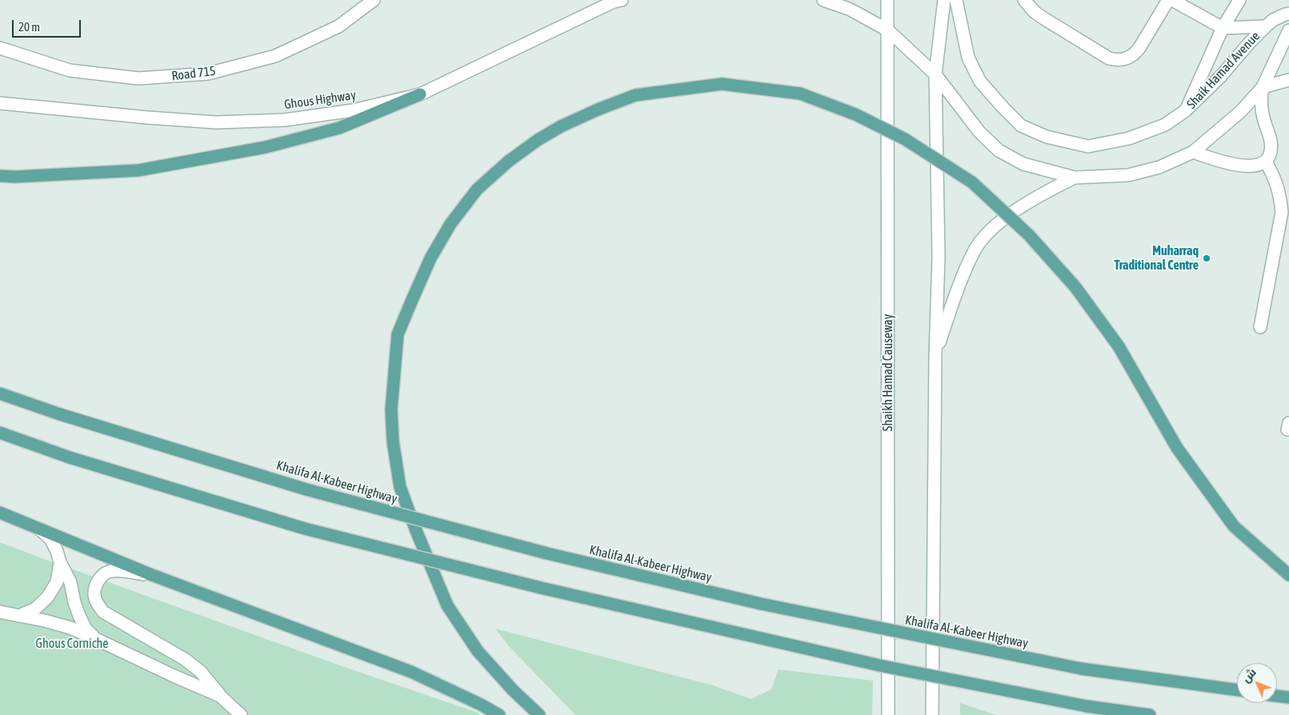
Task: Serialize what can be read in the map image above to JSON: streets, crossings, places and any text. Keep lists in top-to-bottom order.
{
  "streets": {
    "main road": ["Khalifa Al-Kabeer Highway"],
    "street": [
      "Shaik Hamad Avenue",
      "Road 715",
      "Ghous Highway",
      "Shaikh Hamad Causeway"
    ]
  },
  "parks": ["Ghous Corniche"],
  "places": ["Muharraq Traditional Centre"],
  "scale_bar": "20 m",
  "north": "top left"
}
